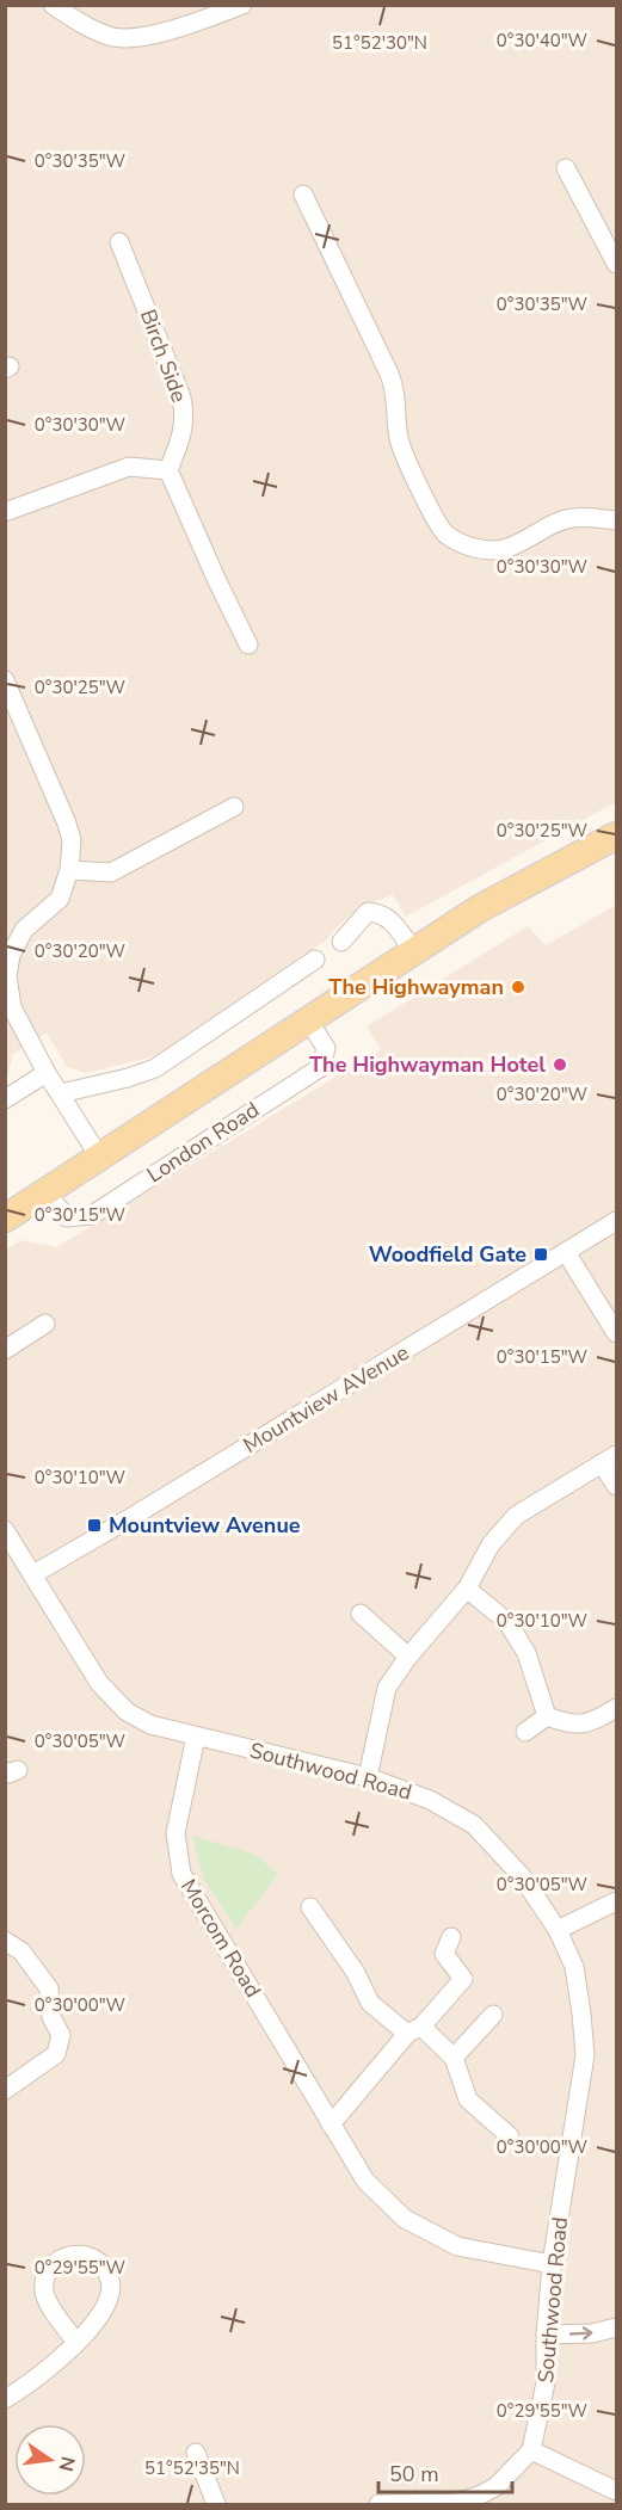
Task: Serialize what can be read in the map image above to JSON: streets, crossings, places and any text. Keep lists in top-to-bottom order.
{
  "streets": {
    "main road": ["London Road"],
    "street": [
      "Birch Side",
      "Mountview AVenue",
      "Southwood Road",
      "Morcom Road"
    ]
  },
  "crossings": [
    ["Mountview AVenue", "Southwood Road"],
    ["Southwood Road", "Morcom Road"]
  ],
  "places": {
    "other": ["The Highwayman", "The Highwayman Hotel"],
    "transit": ["Woodfield Gate", "Mountview Avenue"]
  },
  "scale_bar": "50 m",
  "north": "right",
  "coordinates": [
    "0°30'40\"W",
    "51°52'30\"N",
    "0°30'35\"W",
    "0°30'30\"W",
    "0°30'25\"W",
    "0°30'20\"W",
    "0°30'15\"W",
    "0°30'10\"W",
    "0°30'05\"W",
    "0°30'00\"W",
    "0°29'55\"W",
    "51°52'35\"N"
  ]
}
